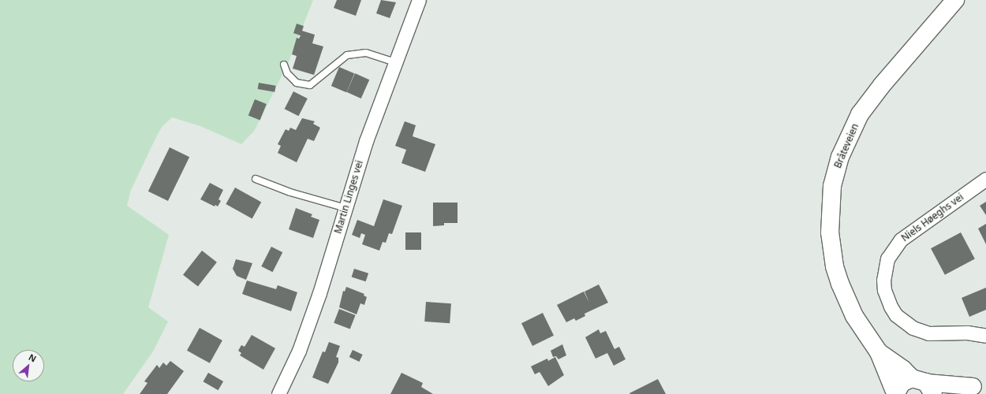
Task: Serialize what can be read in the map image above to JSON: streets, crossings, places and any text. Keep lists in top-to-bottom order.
{
  "streets": {
    "main road": ["Bråteveien"],
    "street": ["Martin Linges vei", "Niels Høeghs vei"]
  },
  "north": "top right"
}
